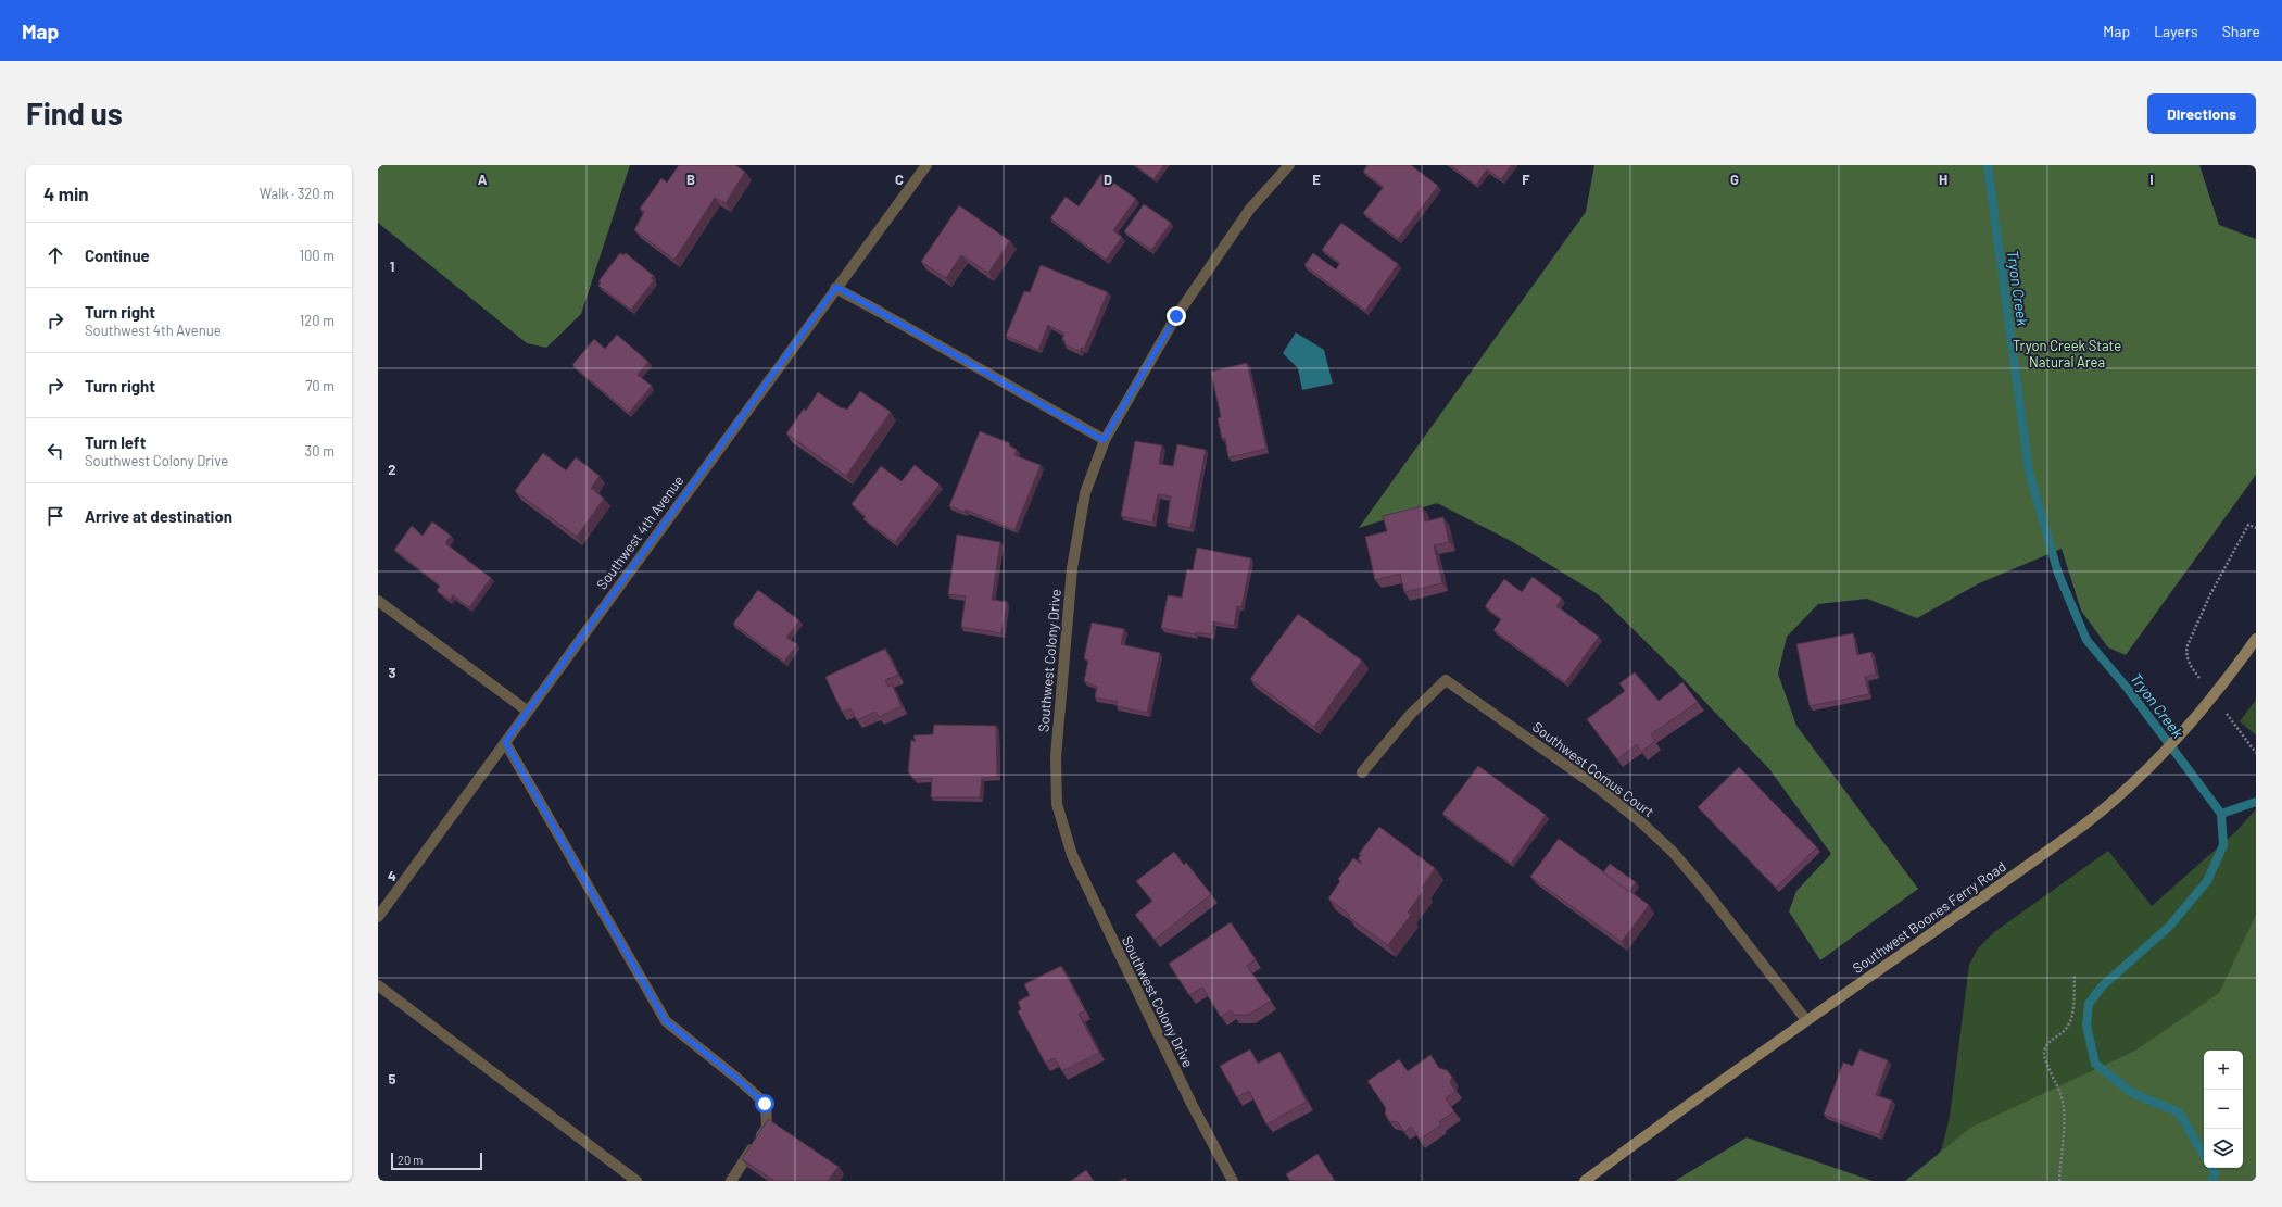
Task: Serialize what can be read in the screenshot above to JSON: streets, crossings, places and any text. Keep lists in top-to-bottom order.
{
  "streets": {
    "main road": ["Southwest Boones Ferry Road"],
    "street": ["Southwest 4th Avenue", "Southwest Colony Drive", "Southwest Comus Court"]
  },
  "crossings": [
    ["Southwest Comus Court", "Southwest Boones Ferry Road"]
  ],
  "water": ["Tryon Creek"],
  "parks": ["Tryon Creek State Natural Area"],
  "scale_bar": "20 m",
  "page": {
    "header": "Map",
    "nav": ["Map", "Layers", "Share"],
    "buttons": "Directions",
    "title": "Find us",
    "heading": ["4 min", "Walk · 320 m"],
    "list": [
      ["Continue", "100 m"],
      ["Turn right", "Southwest 4th Avenue", "120 m"],
      ["Turn right", "70 m"],
      ["Turn left", "Southwest Colony Drive", "30 m"],
      "Arrive at destination"
    ],
    "map_buttons": ["+", "−"],
    "scale": "20 m"
  },
  "grid": {
    "columns": [
      "A",
      "B",
      "C",
      "D",
      "E",
      "F",
      "G",
      "H",
      "I"
    ],
    "rows": [
      "1",
      "2",
      "3",
      "4",
      "5"
    ]
  }
}
